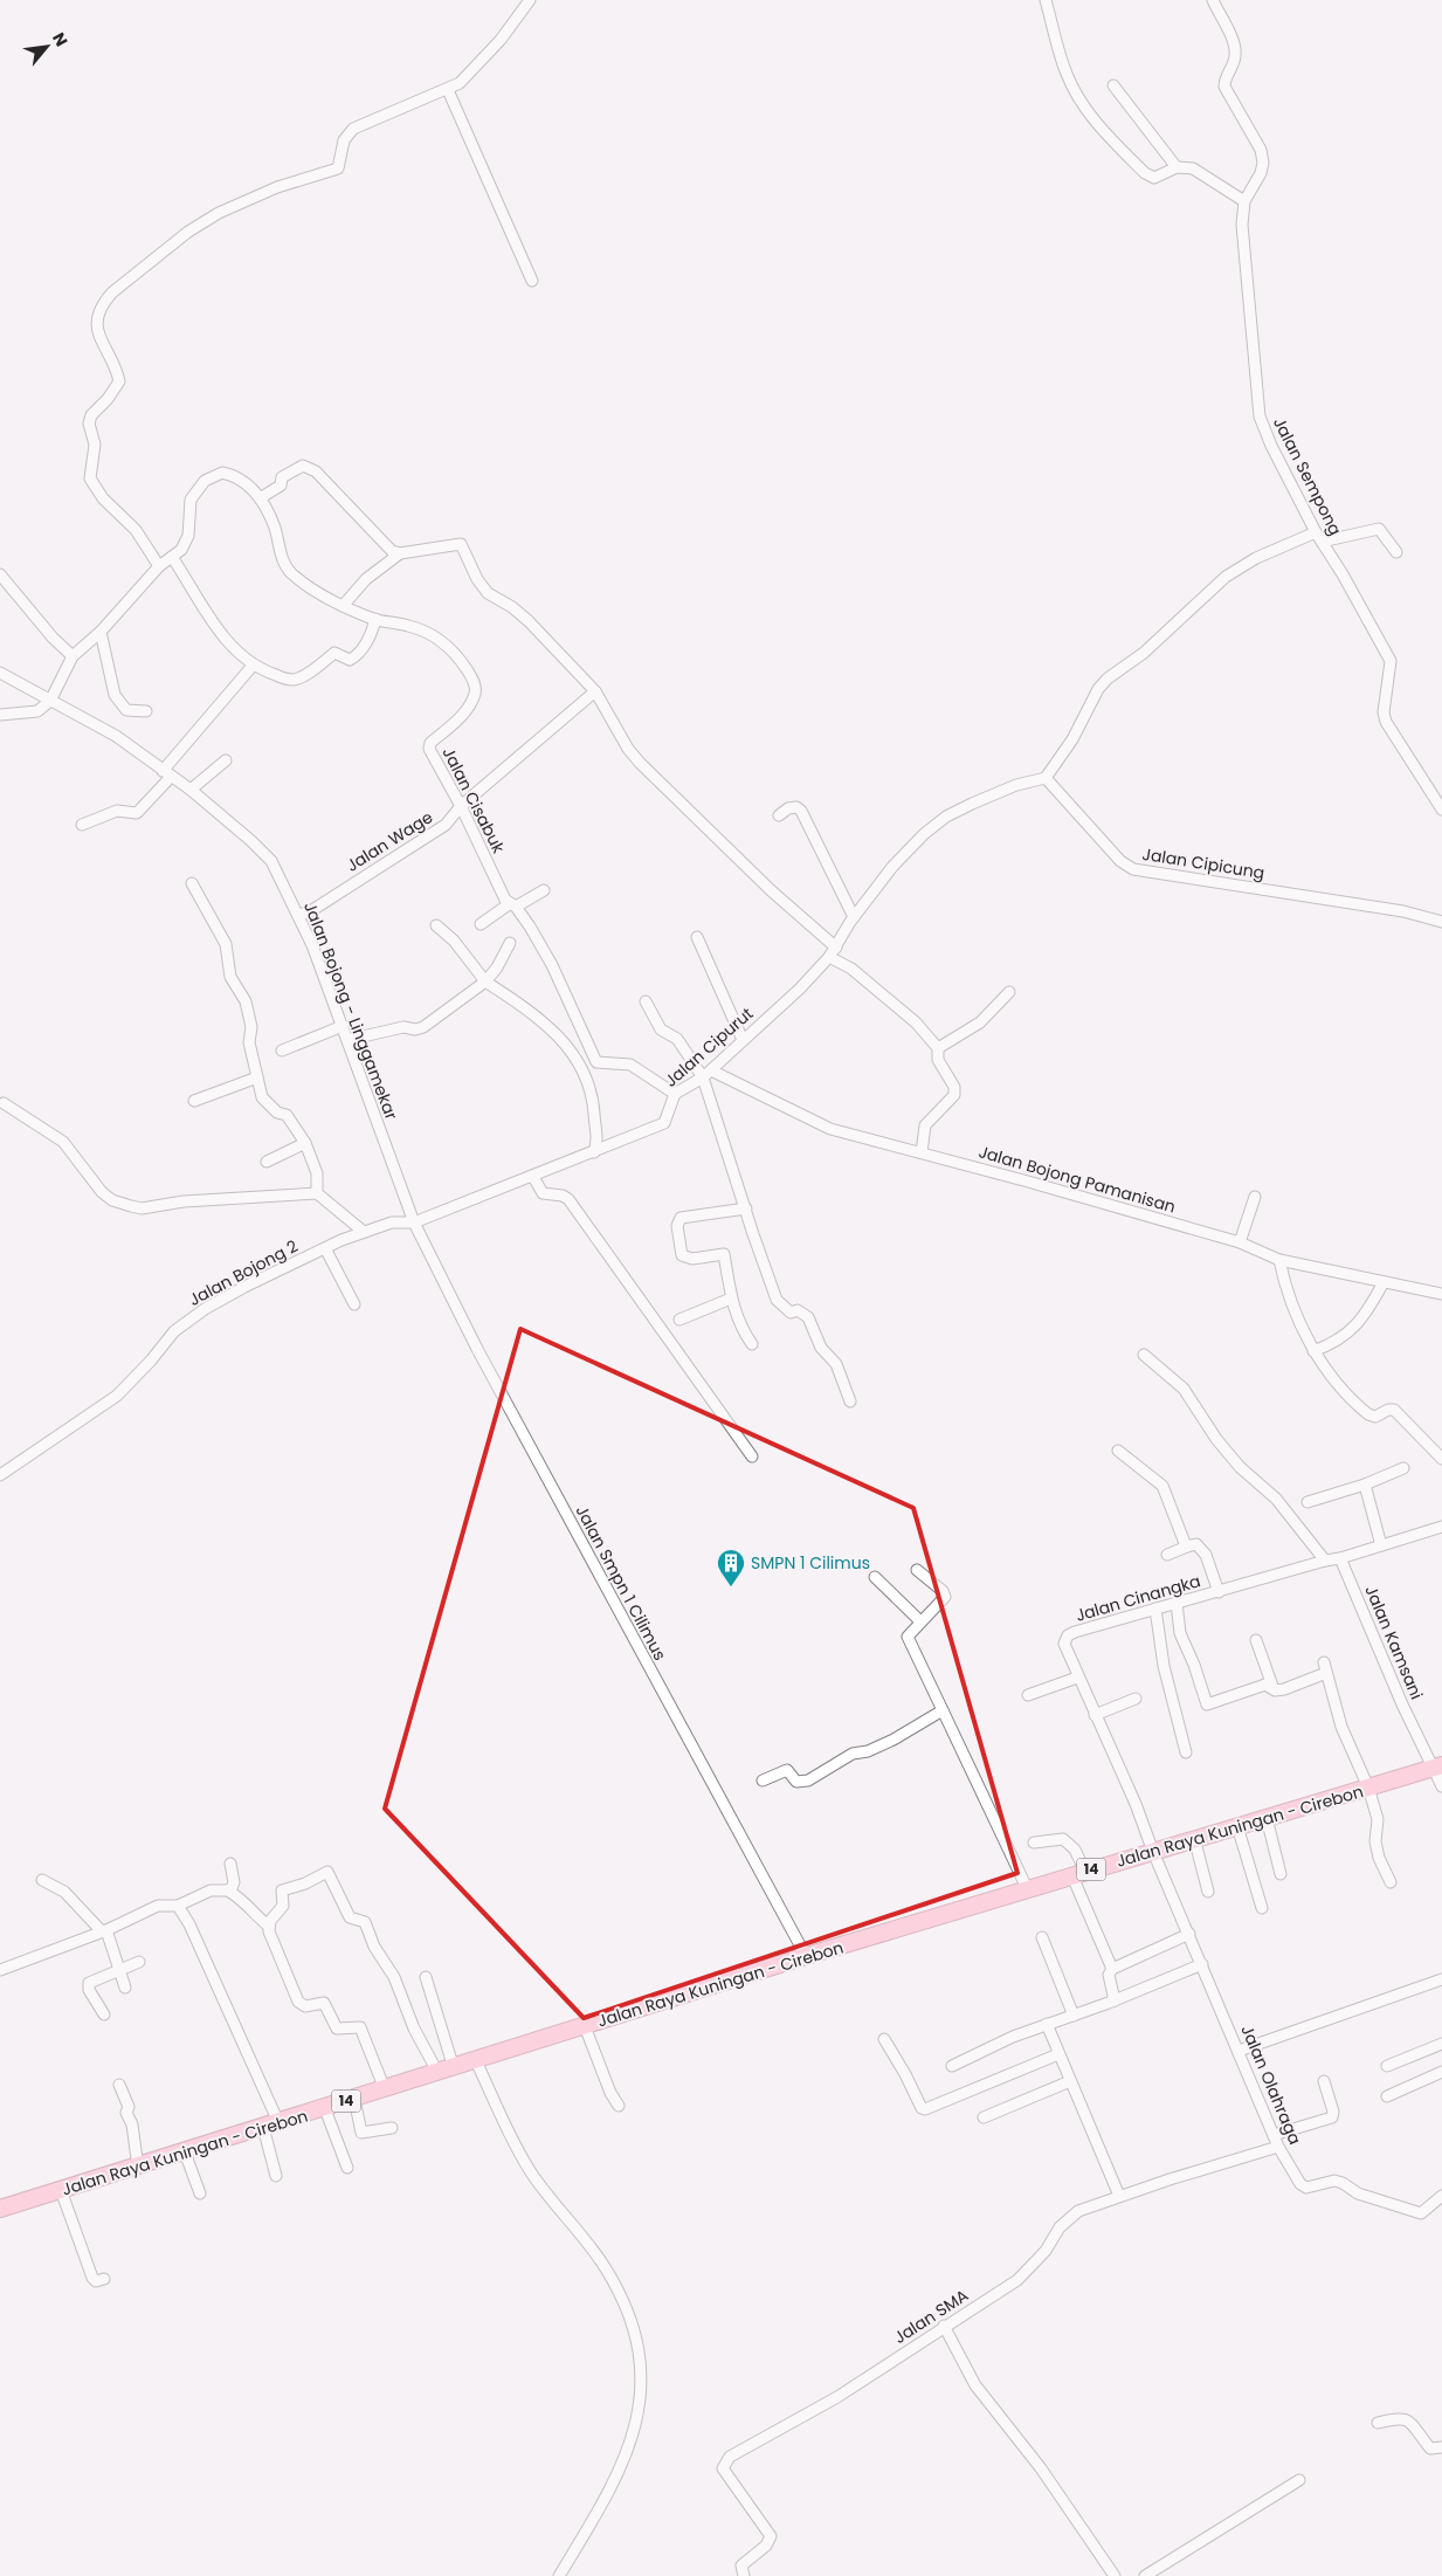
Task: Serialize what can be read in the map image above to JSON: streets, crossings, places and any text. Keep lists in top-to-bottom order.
{
  "streets": {
    "highway": ["Jalan Raya Kuningan - Cirebon", "14"],
    "street": [
      "Jalan Sempong",
      "Jalan Cisabuk",
      "Jalan Wage",
      "Jalan Cipicung",
      "Jalan Bojong - Linggamekar",
      "Jalan Cipurut",
      "Jalan Bojong Pamanisan",
      "Jalan Bojong 2",
      "Jalan Smpn 1 Cilimus",
      "Jalan Cinangka",
      "Jalan Kamsani",
      "Jalan Olahraga",
      "Jalan SMA"
    ]
  },
  "crossings": [
    ["Jalan Cisabuk", "Jalan Wage"],
    ["Jalan Cisabuk", "Jalan Cipurut"],
    ["Jalan Wage", "Jalan Bojong - Linggamekar"],
    ["Jalan Cipicung", "Jalan Cipurut"],
    ["Jalan Bojong - Linggamekar", "Jalan Cipurut"],
    ["Jalan Bojong - Linggamekar", "Jalan Bojong 2"],
    ["Jalan Bojong - Linggamekar", "Jalan Smpn 1 Cilimus"],
    ["Jalan Cipurut", "Jalan Bojong Pamanisan"],
    ["Jalan Cipurut", "Jalan Bojong 2"],
    ["Jalan Cipurut", "Jalan Smpn 1 Cilimus"],
    ["Jalan Bojong 2", "Jalan Smpn 1 Cilimus"],
    ["Jalan Smpn 1 Cilimus", "Jalan Raya Kuningan - Cirebon"],
    ["Jalan Cinangka", "Jalan Kamsani"],
    ["Jalan Cinangka", "Jalan Raya Kuningan - Cirebon"],
    ["Jalan Cinangka", "Jalan Olahraga"],
    ["Jalan Kamsani", "Jalan Raya Kuningan - Cirebon"],
    ["Jalan Raya Kuningan - Cirebon", "Jalan Olahraga"],
    ["Jalan Olahraga", "Jalan SMA"]
  ],
  "places": {
    "building": ["SMPN 1 Cilimus"]
  },
  "north": "top right"
}
